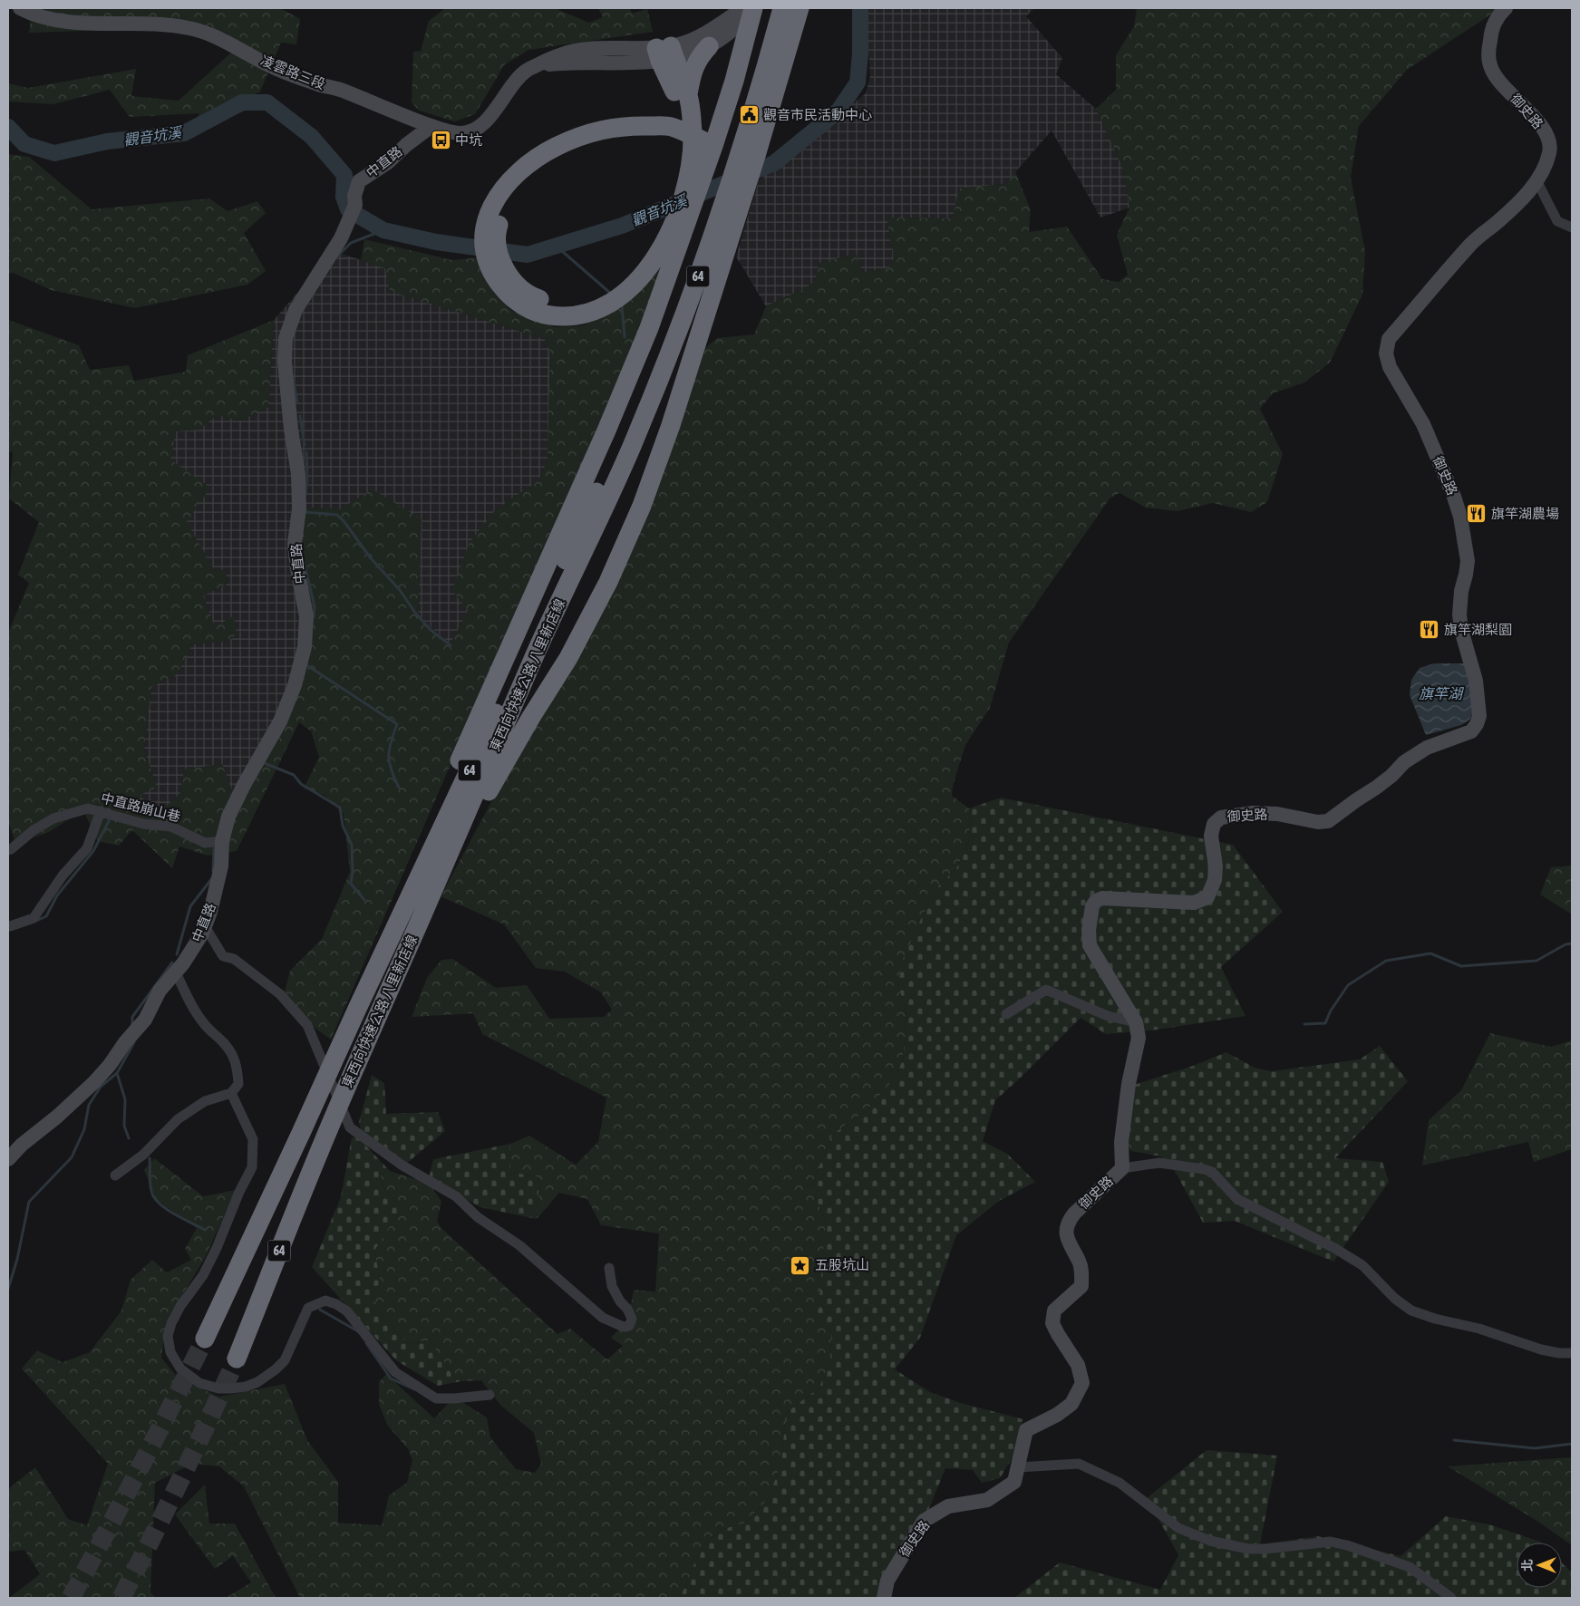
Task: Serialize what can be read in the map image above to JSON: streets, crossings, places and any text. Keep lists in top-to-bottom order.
{
  "streets": {
    "highway": ["64", "東西向快速公路 八里新店線"],
    "street": [
      "凌雲路三段",
      "御史路",
      "中直路",
      "中直路崩山巷"
    ]
  },
  "crossings": [
    ["凌雲路三段", "中直路"],
    ["中直路", "中直路崩山巷"]
  ],
  "water": ["觀音坑溪", "旗竿湖"],
  "places": {
    "public building": ["觀音市民活動中心"],
    "bus stop": ["中坑"],
    "restaurant": ["旗竿湖農場", "旗竿湖梨園"],
    "place": ["五股坑山"]
  },
  "north": "left"
}
